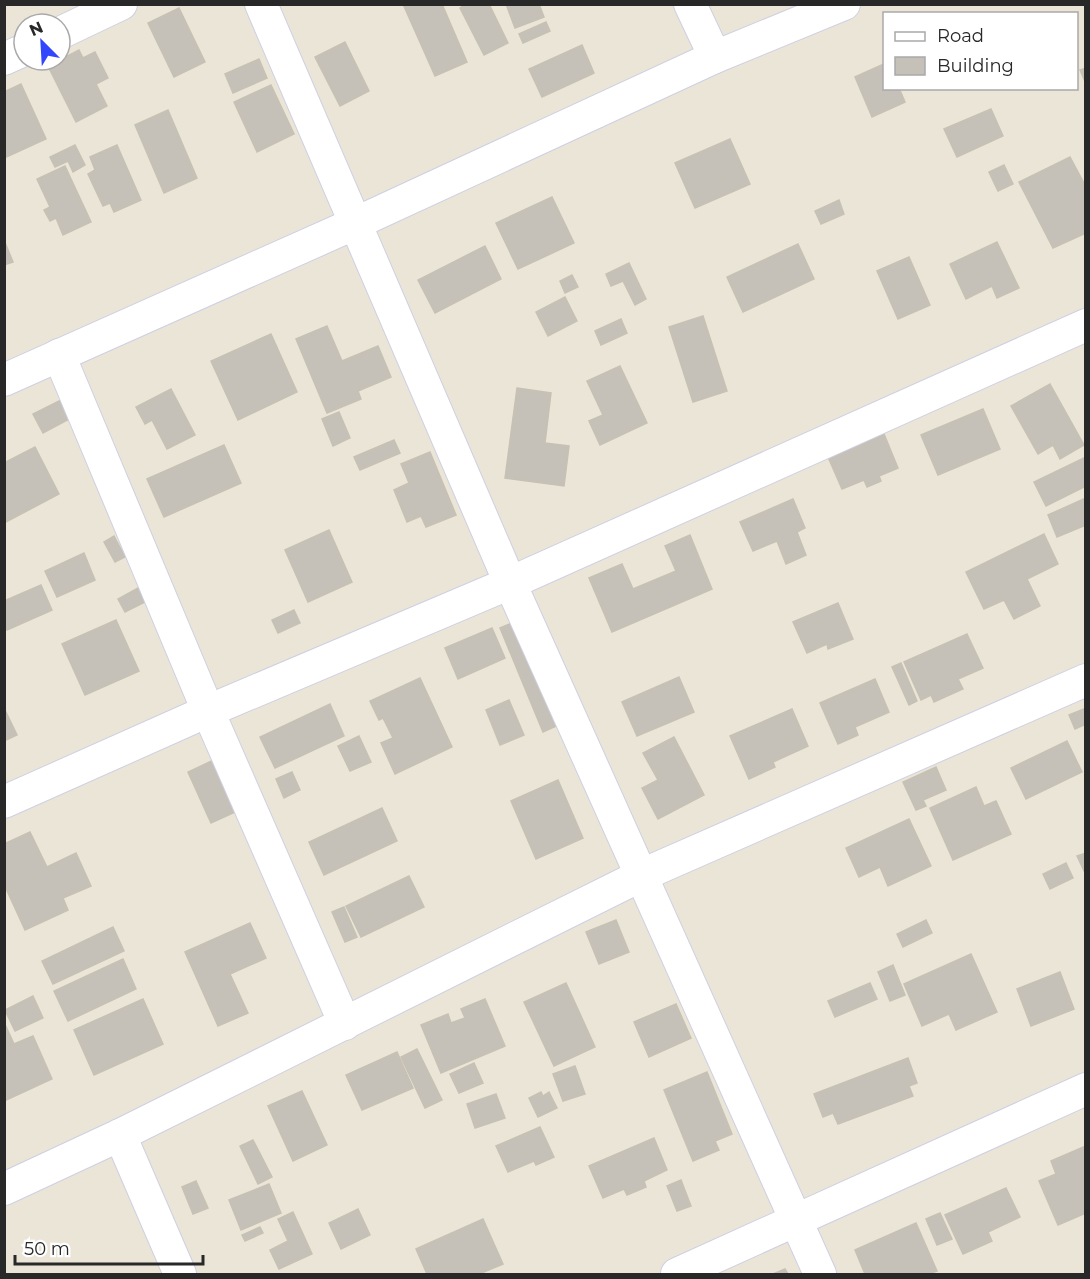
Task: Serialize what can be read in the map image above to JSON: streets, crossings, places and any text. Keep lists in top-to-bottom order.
{
  "legend": ["Road", "Building"],
  "scale_bar": "50 m",
  "north": "top left"
}
